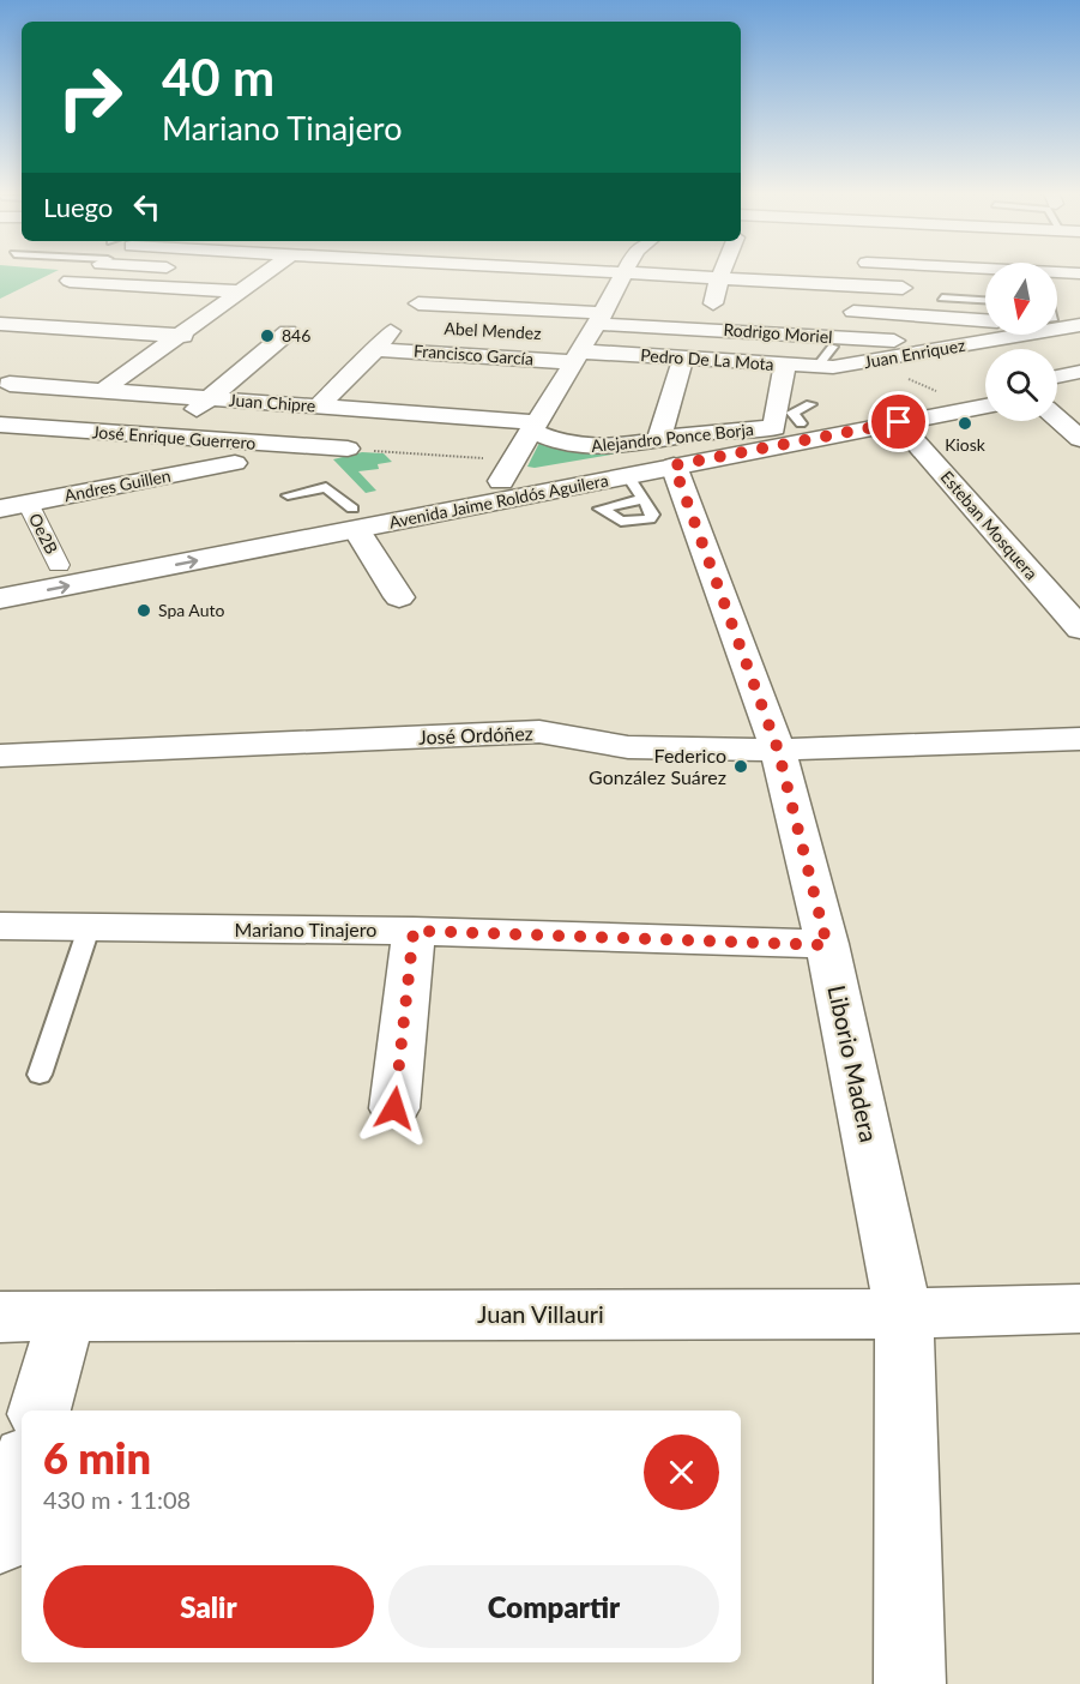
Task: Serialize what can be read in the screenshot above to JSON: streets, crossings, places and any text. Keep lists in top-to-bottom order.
{
  "streets": {
    "street": [
      "Abel Mendez",
      "Rodrigo Moriel",
      "Juan Enriquez",
      "Francisco García",
      "Pedro De La Mota",
      "Juan Chipre",
      "José Enrique Guerrero",
      "Alejandro Ponce Borja",
      "Andres Guillen",
      "Avenida Jaime Roldós Aguilera",
      "Esteban Mosquera",
      "Oe2B",
      "José Ordóñez",
      "Mariano Tinajero",
      "Liborio Madera",
      "Juan Villauri"
    ]
  },
  "crossings": [
    ["Abel Mendez", "Rodrigo Moriel"],
    ["Abel Mendez", "Francisco García"],
    ["Abel Mendez", "Pedro De La Mota"],
    ["Rodrigo Moriel", "Juan Enriquez"],
    ["Rodrigo Moriel", "Francisco García"],
    ["Rodrigo Moriel", "Pedro De La Mota"],
    ["Juan Enriquez", "Pedro De La Mota"],
    ["Francisco García", "Pedro De La Mota"],
    ["Juan Chipre", "Alejandro Ponce Borja"],
    ["Alejandro Ponce Borja", "Avenida Jaime Roldós Aguilera"],
    ["Alejandro Ponce Borja", "Liborio Madera"],
    ["Andres Guillen", "Oe2B"],
    ["Avenida Jaime Roldós Aguilera", "Esteban Mosquera"],
    ["Avenida Jaime Roldós Aguilera", "Oe2B"],
    ["Avenida Jaime Roldós Aguilera", "Liborio Madera"],
    ["José Ordóñez", "Liborio Madera"],
    ["Mariano Tinajero", "Liborio Madera"],
    ["Liborio Madera", "Juan Villauri"]
  ],
  "places": [
    "846",
    "Kiosk",
    "Spa Auto",
    "Federico González Suárez"
  ],
  "north": "bottom",
  "page": {
    "turn": ["40 m", "Mariano Tinajero"],
    "then": "Luego",
    "heading": ["6 min", "430 m · 11:08"],
    "buttons": ["Salir", "Compartir"]
  }
}
